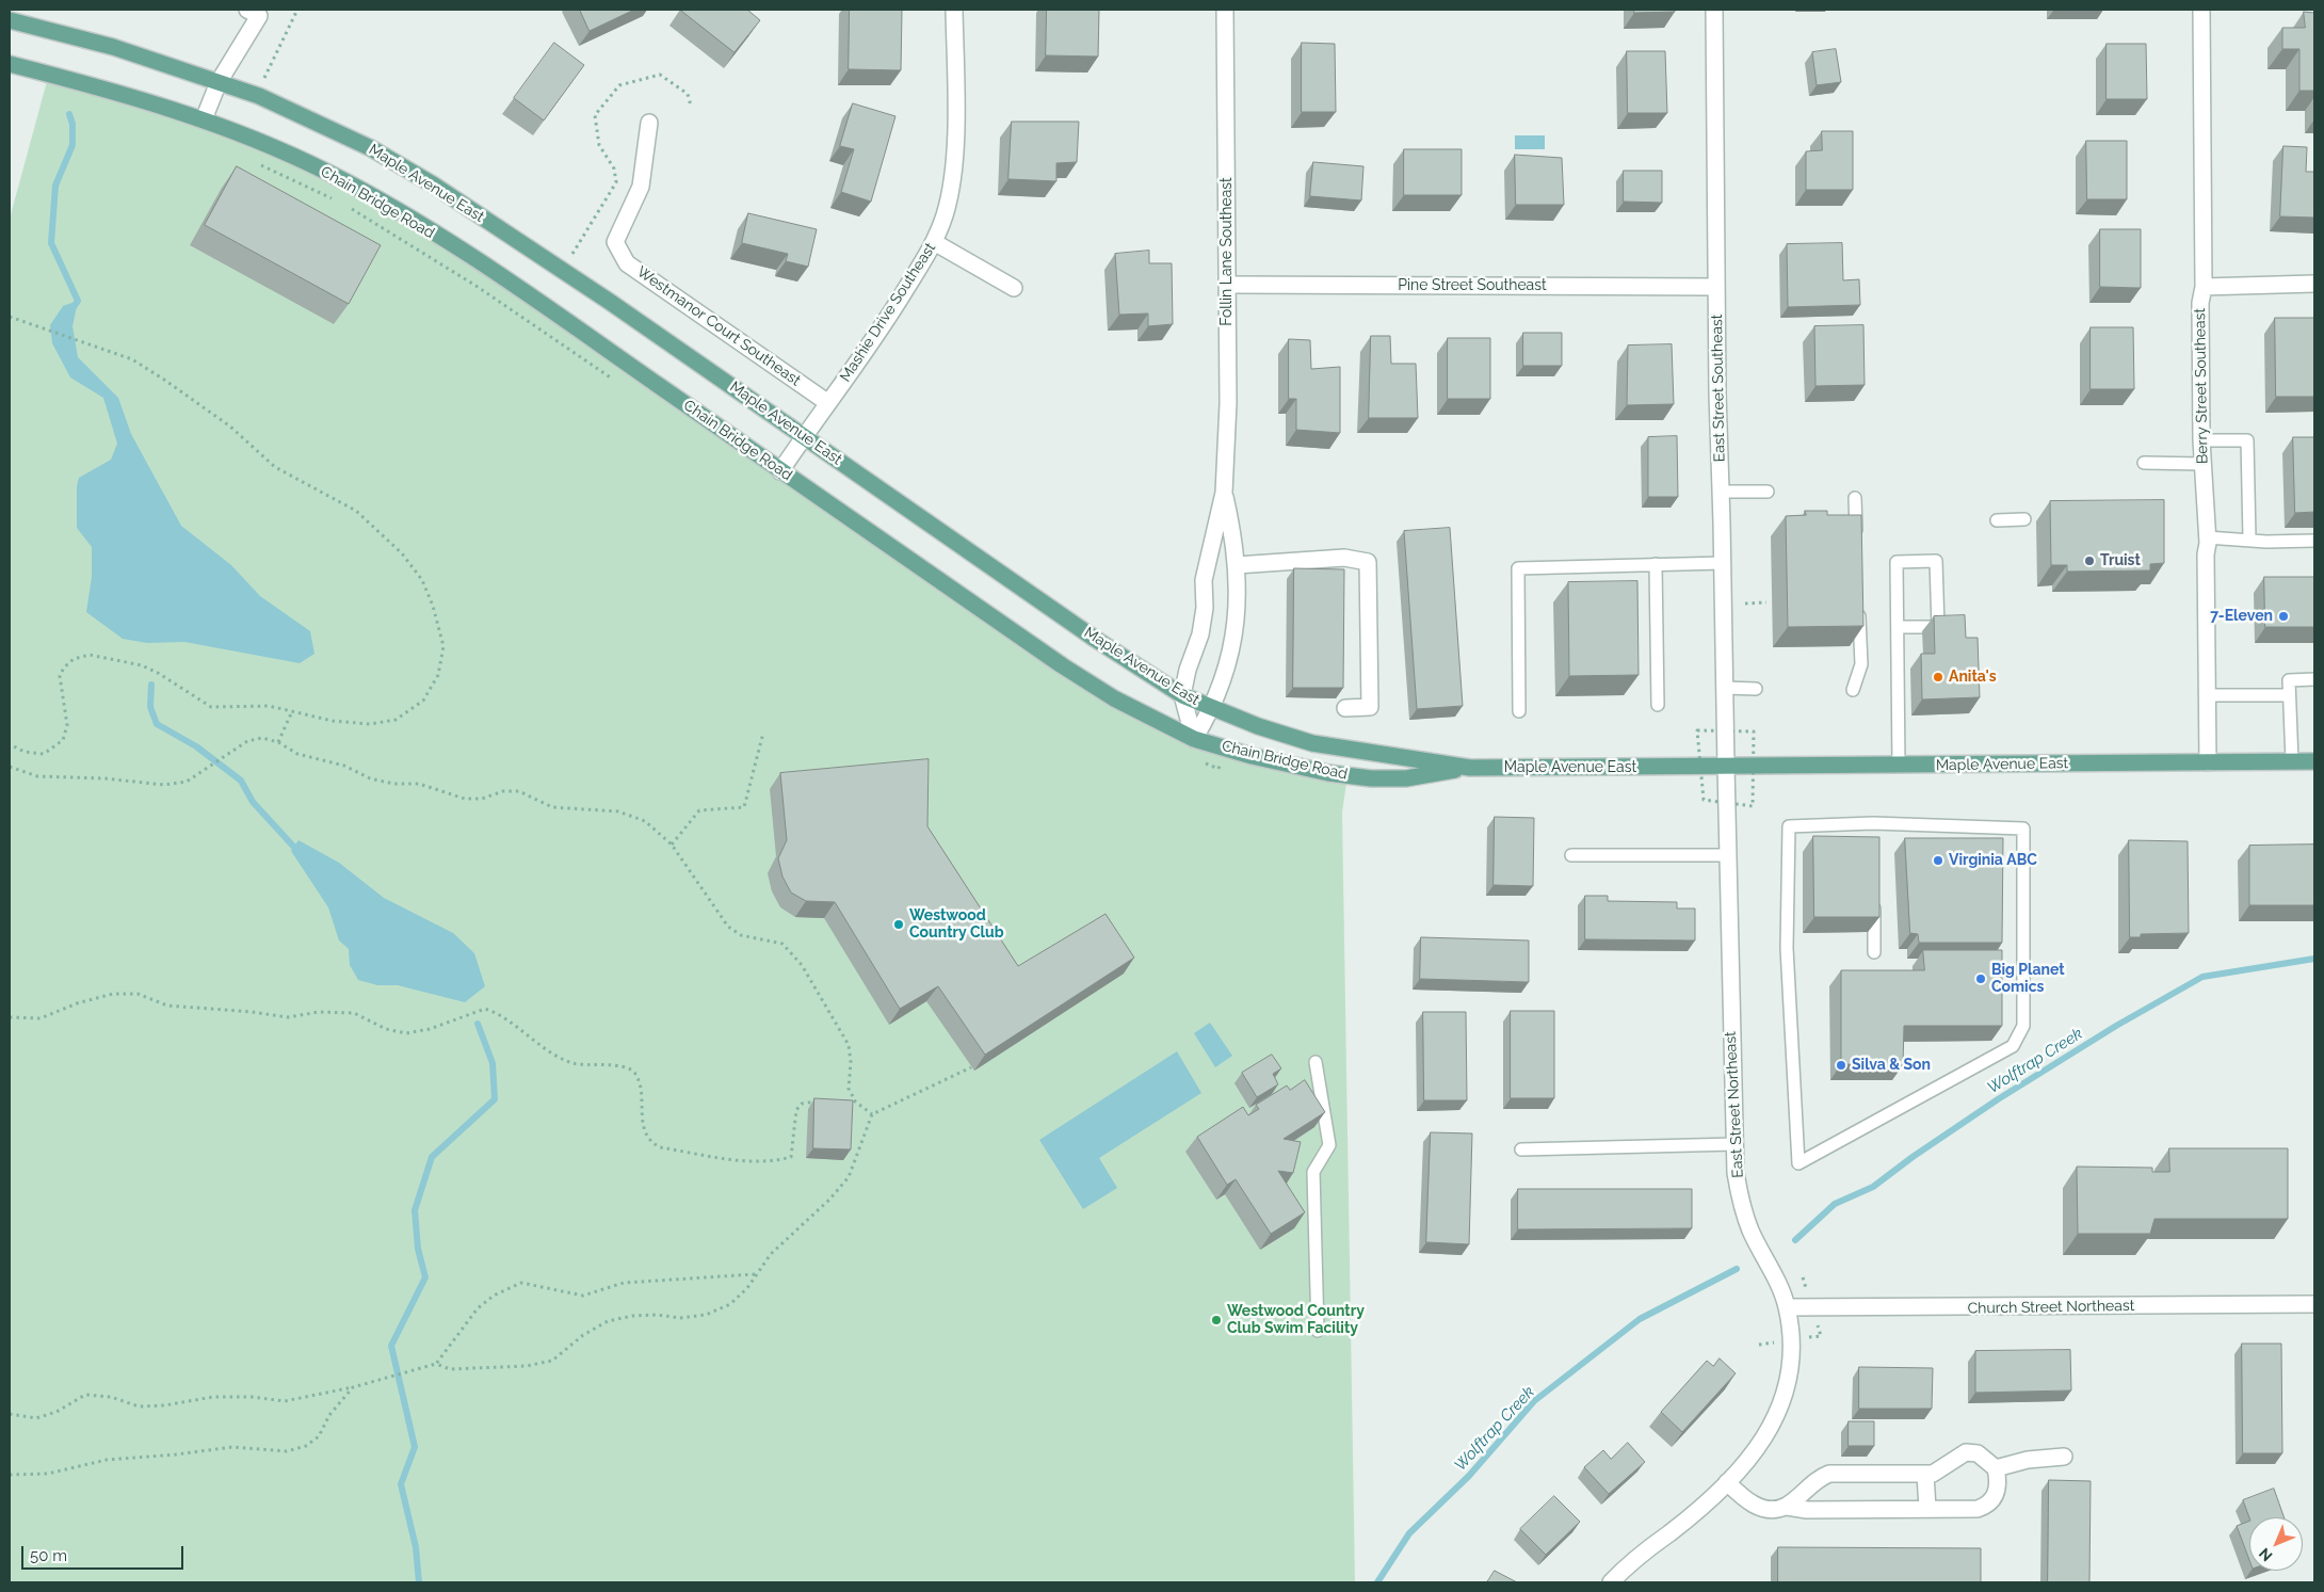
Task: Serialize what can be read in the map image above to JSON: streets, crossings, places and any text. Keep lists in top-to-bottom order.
{
  "streets": {
    "main road": ["Maple Avenue East", "Chain Bridge Road"],
    "street": [
      "Follin Lane Southeast",
      "Pine Street Southeast",
      "Mashie Drive Southeast",
      "Westmanor Court Southeast",
      "Berry Street Southeast",
      "East Street Southeast",
      "East Street Northeast",
      "Church Street Northeast"
    ]
  },
  "crossings": [
    ["Maple Avenue East", "Chain Bridge Road"],
    ["Maple Avenue East", "Follin Lane Southeast"],
    ["Maple Avenue East", "Mashie Drive Southeast"],
    ["Maple Avenue East", "Berry Street Southeast"],
    ["Maple Avenue East", "East Street Southeast"],
    ["Maple Avenue East", "East Street Northeast"],
    ["Chain Bridge Road", "Follin Lane Southeast"],
    ["Chain Bridge Road", "Mashie Drive Southeast"],
    ["Follin Lane Southeast", "Pine Street Southeast"],
    ["Pine Street Southeast", "East Street Southeast"],
    ["Mashie Drive Southeast", "Westmanor Court Southeast"],
    ["East Street Southeast", "East Street Northeast"],
    ["East Street Northeast", "Church Street Northeast"]
  ],
  "water": ["Wolftrap Creek"],
  "places": [
    "Truist",
    "7-Eleven",
    "Anita's",
    "Virginia ABC",
    "Westwood Country Club",
    "Big Planet Comics",
    "Silva & Son",
    "Westwood Country Club Swim Facility"
  ],
  "scale_bar": "50 m",
  "north": "bottom left"
}
